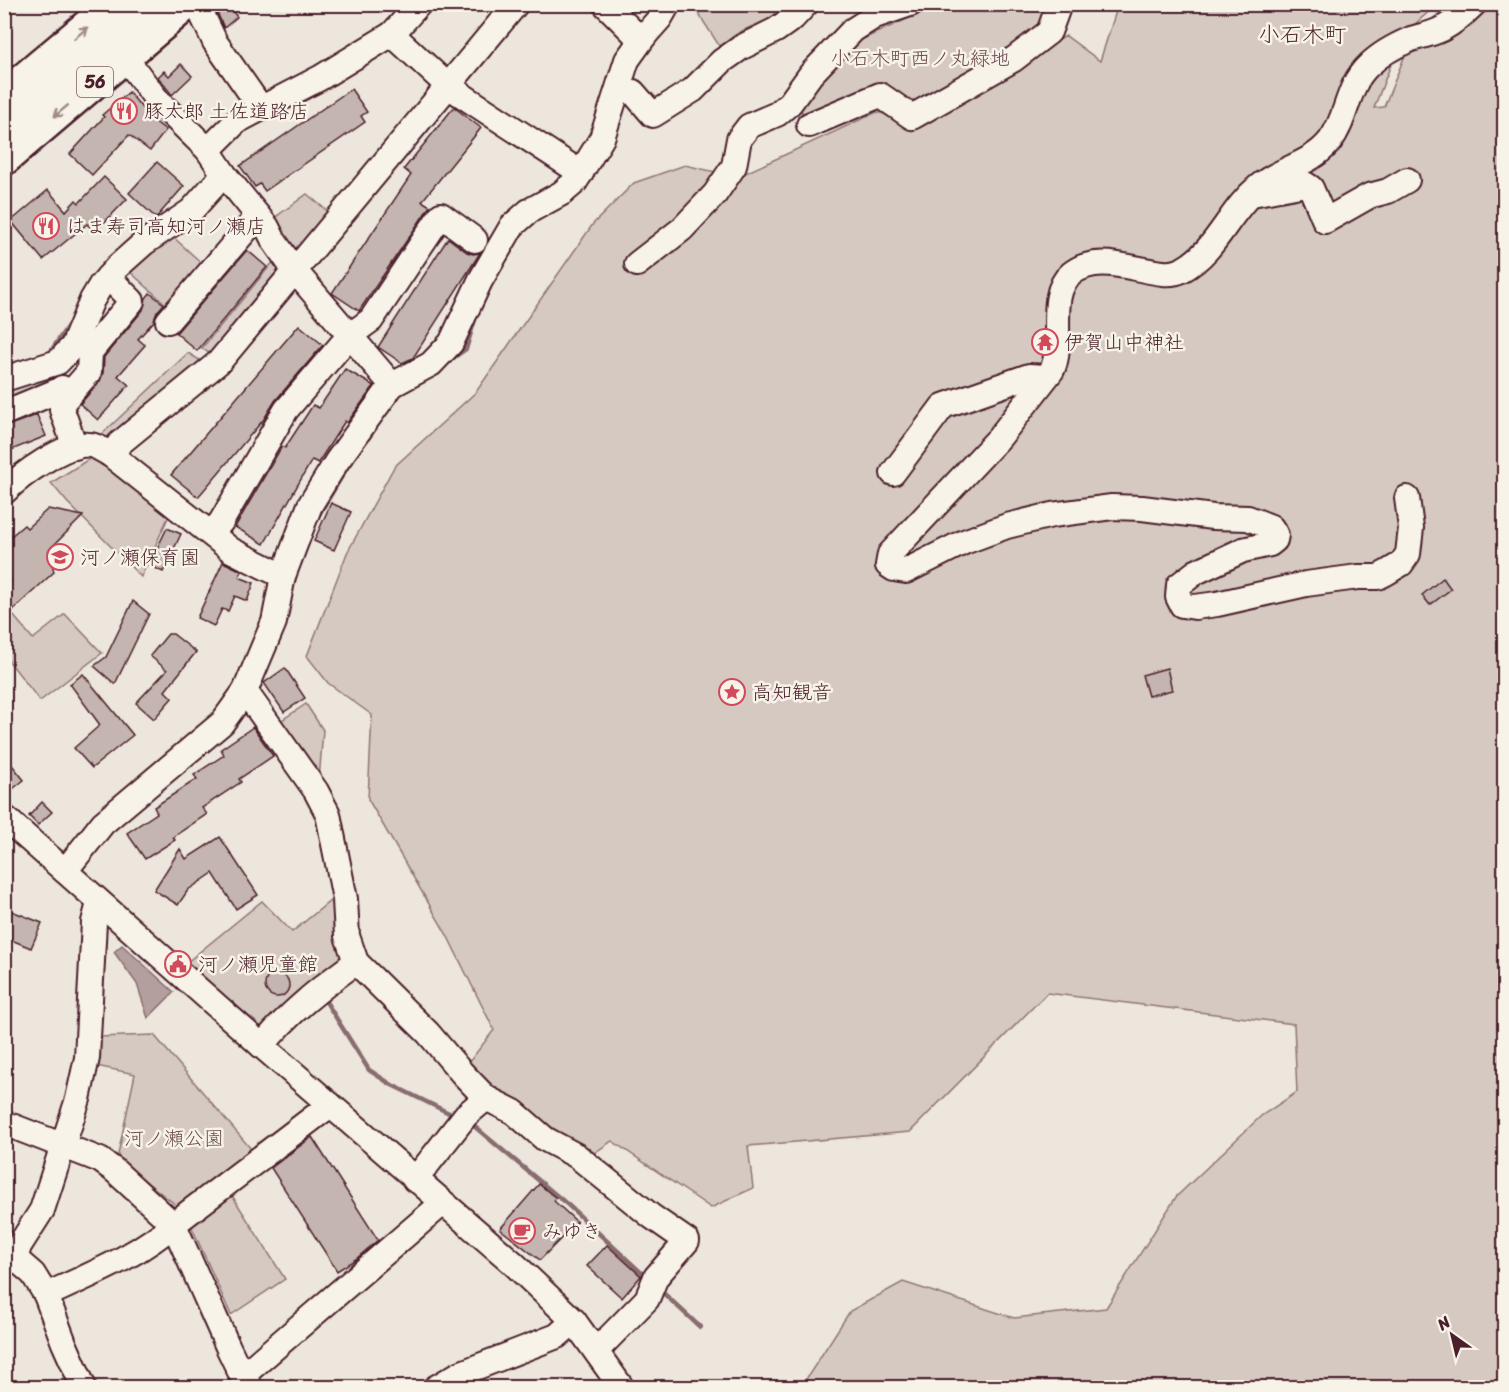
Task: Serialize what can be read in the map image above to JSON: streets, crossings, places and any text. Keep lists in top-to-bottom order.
{
  "streets": {
    "highway": ["56"]
  },
  "districts": ["小石木町"],
  "parks": ["小石木町西ノ丸緑地", "河ノ瀬公園"],
  "places": {
    "restaurant": ["豚太郎 土佐道路店", "はま寿司高知河ノ瀬店"],
    "temple": ["伊賀山中神社"],
    "school or university": ["河ノ瀬保育園"],
    "place": ["高知観音"],
    "public building": ["河ノ瀬児童館"],
    "cafe": ["みゆき"]
  },
  "north": "top left"
}
